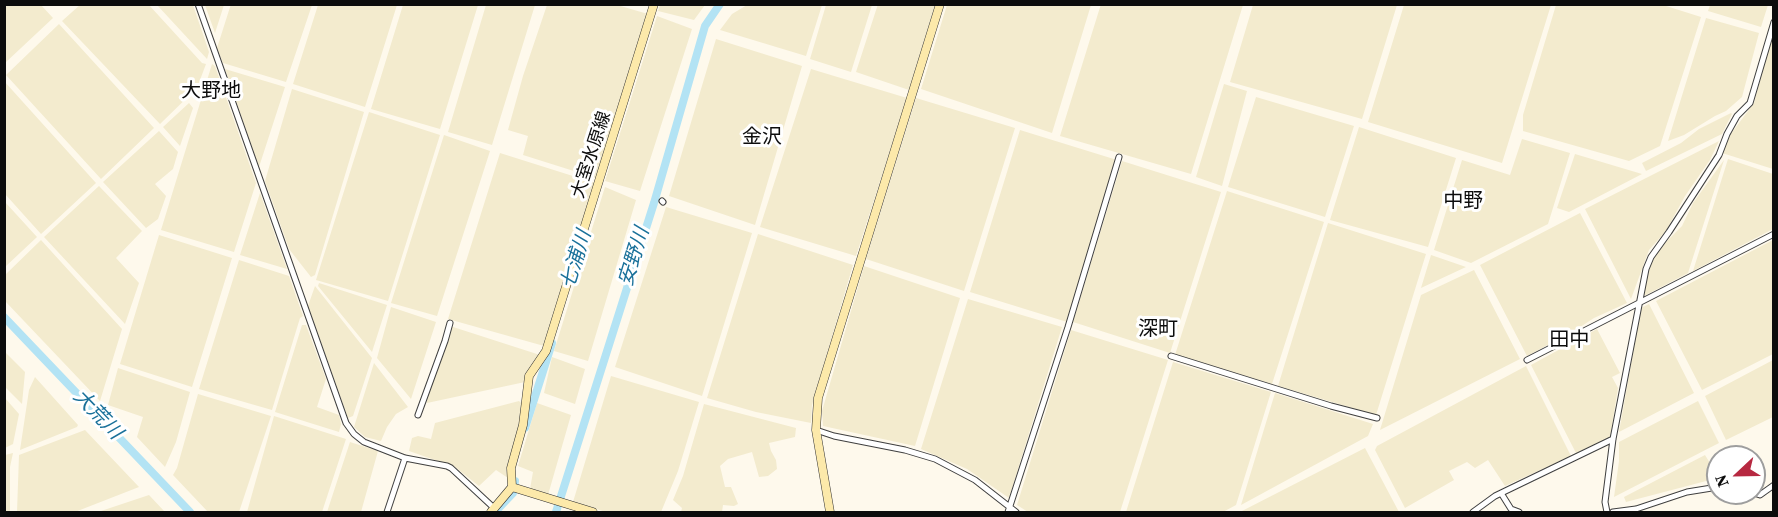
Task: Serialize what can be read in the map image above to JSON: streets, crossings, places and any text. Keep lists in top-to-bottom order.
{
  "streets": {
    "street": ["大室水原線"]
  },
  "districts": [
    "大野地",
    "金沢",
    "中野",
    "深町",
    "田中"
  ],
  "water": ["安野川", "七浦川", "大荒川"],
  "north": "left"
}
